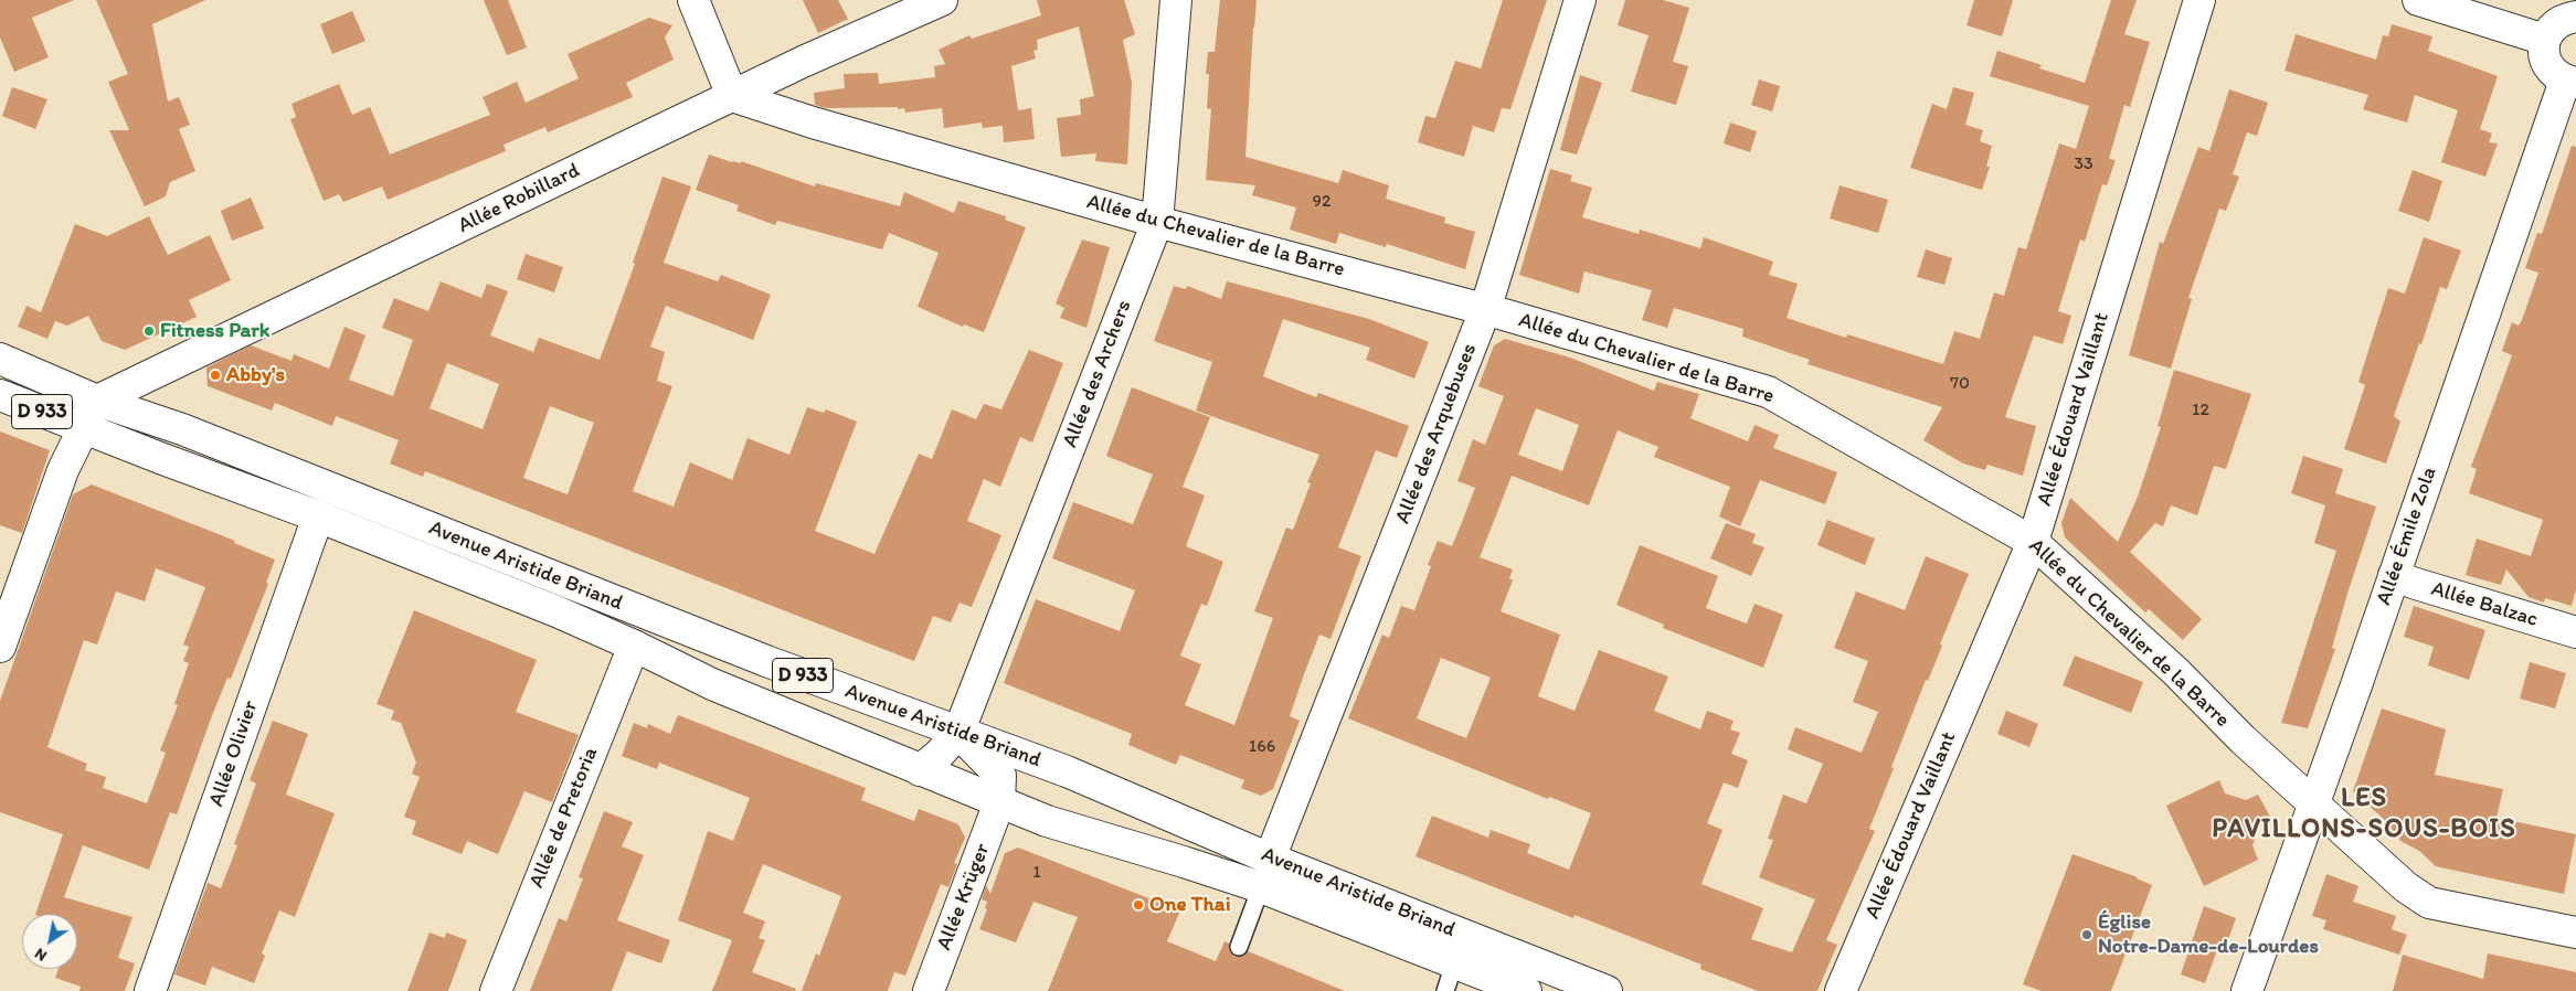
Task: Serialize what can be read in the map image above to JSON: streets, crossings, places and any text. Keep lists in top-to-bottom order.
{
  "streets": {
    "street": [
      "Allée Robillard",
      "Allée du Chevalier de la Barre",
      "Allée des Archers",
      "Allée Édouard Vaillant",
      "D 933",
      "Allée des Arquebuses",
      "Allée Émile Zola",
      "Avenue Aristide Briand",
      "Allée Balzac",
      "Allée Olivier",
      "Allée de Pretoria",
      "Allée Krüger"
    ]
  },
  "crossings": [
    ["Allée Robillard", "Allée du Chevalier de la Barre"],
    ["Allée Robillard", "Avenue Aristide Briand"],
    ["Allée du Chevalier de la Barre", "Allée des Archers"],
    ["Allée du Chevalier de la Barre", "Allée Édouard Vaillant"],
    ["Allée du Chevalier de la Barre", "Allée des Arquebuses"],
    ["Allée du Chevalier de la Barre", "Allée Émile Zola"],
    ["Allée des Archers", "Avenue Aristide Briand"],
    ["Allée des Archers", "Allée Krüger"],
    ["Allée des Arquebuses", "Avenue Aristide Briand"],
    ["Allée Émile Zola", "Allée Balzac"],
    ["Avenue Aristide Briand", "Allée Olivier"],
    ["Avenue Aristide Briand", "Allée de Pretoria"],
    ["Avenue Aristide Briand", "Allée Krüger"]
  ],
  "districts": ["LES PAVILLONS-SOUS-BOIS"],
  "places": [
    "Fitness Park",
    "Abby's",
    "One Thai",
    "Église Notre-Dame-de-Lourdes"
  ],
  "house_numbers": [
    "33",
    "92",
    "70",
    "12",
    "166",
    "1"
  ],
  "north": "bottom left"
}
